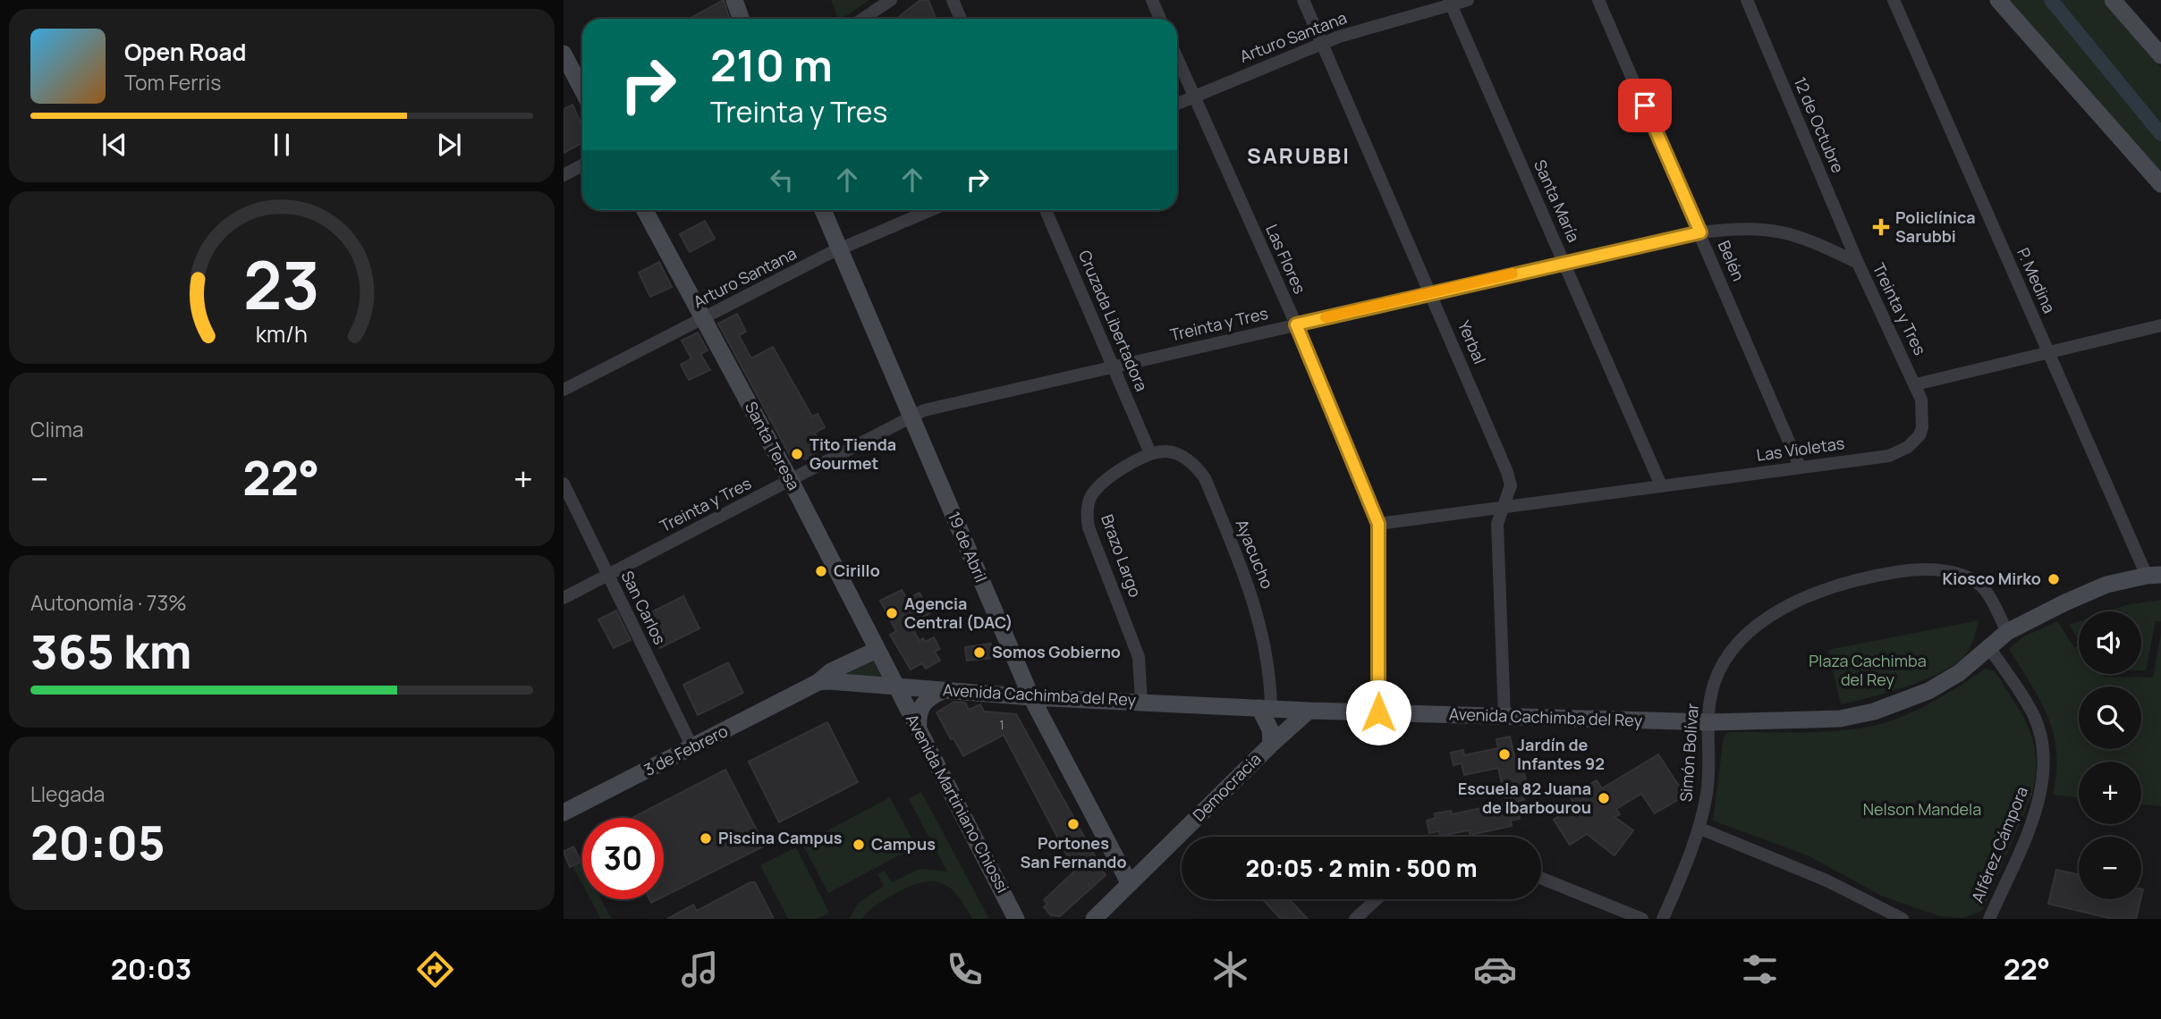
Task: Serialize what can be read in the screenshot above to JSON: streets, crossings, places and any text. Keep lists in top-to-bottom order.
{
  "streets": {
    "street": [
      "Arturo Santana",
      "12 de Octubre",
      "Santa María",
      "Las Flores",
      "Belén",
      "P. Medina",
      "Treinta y Tres",
      "Cruzada Libertadora",
      "Yerbal",
      "Santa Teresa",
      "Las Violetas",
      "19 de Abril",
      "Ayacucho",
      "Brazo Largo",
      "San Carlos",
      "Avenida Cachimba del Rey",
      "3 de Febrero",
      "Simón Bolívar",
      "Democracia",
      "Avenida Martiniano Chiossi",
      "Alférez Cámpora"
    ]
  },
  "crossings": [
    ["Arturo Santana", "Santa María"],
    ["Arturo Santana", "Las Flores"],
    ["Arturo Santana", "Yerbal"],
    ["Arturo Santana", "Santa Teresa"],
    ["Arturo Santana", "19 de Abril"],
    ["12 de Octubre", "Treinta y Tres"],
    ["Santa María", "Treinta y Tres"],
    ["Santa María", "Las Violetas"],
    ["Las Flores", "Treinta y Tres"],
    ["Las Flores", "Las Violetas"],
    ["Las Flores", "Avenida Cachimba del Rey"],
    ["Belén", "Treinta y Tres"],
    ["Belén", "Las Violetas"],
    ["P. Medina", "Avenida Cachimba del Rey"],
    ["Treinta y Tres", "Cruzada Libertadora"],
    ["Treinta y Tres", "Yerbal"],
    ["Treinta y Tres", "Santa Teresa"],
    ["Treinta y Tres", "Las Violetas"],
    ["Treinta y Tres", "19 de Abril"],
    ["Treinta y Tres", "San Carlos"],
    ["Cruzada Libertadora", "Ayacucho"],
    ["Cruzada Libertadora", "Brazo Largo"],
    ["Yerbal", "Las Violetas"],
    ["Yerbal", "Avenida Cachimba del Rey"],
    ["Santa Teresa", "Avenida Cachimba del Rey"],
    ["Santa Teresa", "3 de Febrero"],
    ["Santa Teresa", "Avenida Martiniano Chiossi"],
    ["19 de Abril", "Avenida Cachimba del Rey"],
    ["19 de Abril", "Democracia"],
    ["Ayacucho", "Brazo Largo"],
    ["Ayacucho", "Avenida Cachimba del Rey"],
    ["Brazo Largo", "Avenida Cachimba del Rey"],
    ["San Carlos", "3 de Febrero"],
    ["Avenida Cachimba del Rey", "3 de Febrero"],
    ["Avenida Cachimba del Rey", "Simón Bolívar"],
    ["Avenida Cachimba del Rey", "Democracia"],
    ["Avenida Cachimba del Rey", "Avenida Martiniano Chiossi"],
    ["Avenida Cachimba del Rey", "Alférez Cámpora"],
    ["3 de Febrero", "Avenida Martiniano Chiossi"]
  ],
  "districts": ["SARUBBI"],
  "parks": ["Plaza Cachimba del Rey", "Nelson Mandela"],
  "places": {
    "health": ["Policlínica Sarubbi"],
    "other": [
      "Tito Tienda Gourmet",
      "Cirillo",
      "Kiosco Mirko",
      "Agencia Central (DAC)",
      "Somos Gobierno",
      "Jardín de Infantes 92",
      "Escuela 82 Juana de Ibarbourou",
      "Portones San Fernando",
      "Piscina Campus",
      "Campus"
    ]
  },
  "house_numbers": ["1"],
  "page": {
    "turn": ["210 m", "Treinta y Tres"],
    "song": ["Open Road", "Tom Ferris"],
    "tile": [
      "Clima",
      ["Autonomía · 73%", "365 km"],
      ["Llegada", "20:05"]
    ],
    "heat": ["−", "22°", "+"],
    "map_buttons": ["+", "−"],
    "limit": "30",
    "trip": "20:05 · 2 min · 500 m",
    "tabs": ["20:03", "22°"],
    "gauge": ["23", "km/h"]
  }
}
